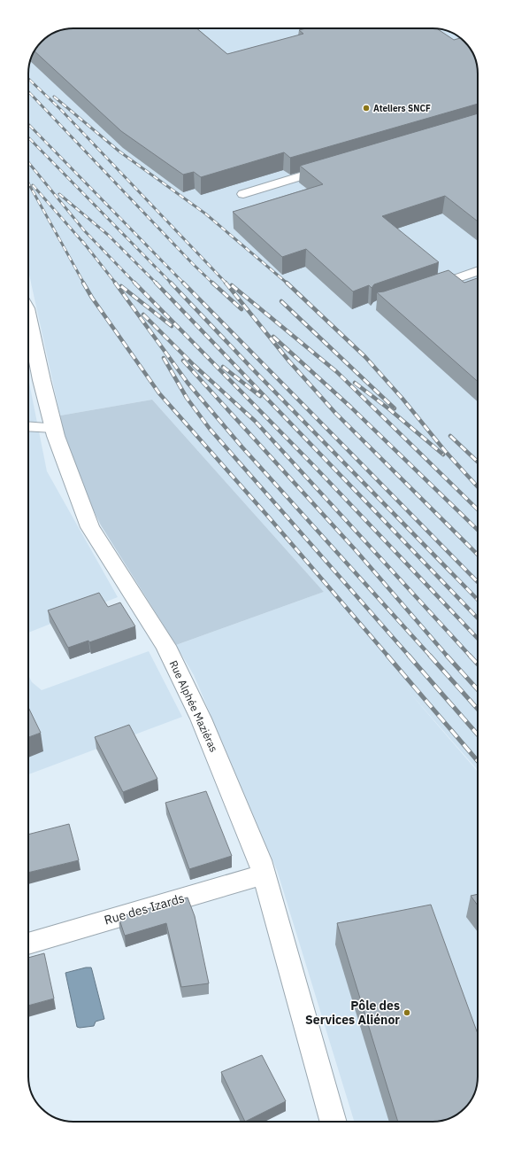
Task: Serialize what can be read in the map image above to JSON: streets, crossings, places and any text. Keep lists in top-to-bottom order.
{
  "streets": {
    "street": ["Rue Alphée Maziéras", "Rue des Izards"]
  },
  "crossings": [
    ["Rue Alphée Maziéras", "Rue des Izards"]
  ],
  "places": ["Ateliers SNCF", "Pôle des Services Aliénor"]
}
